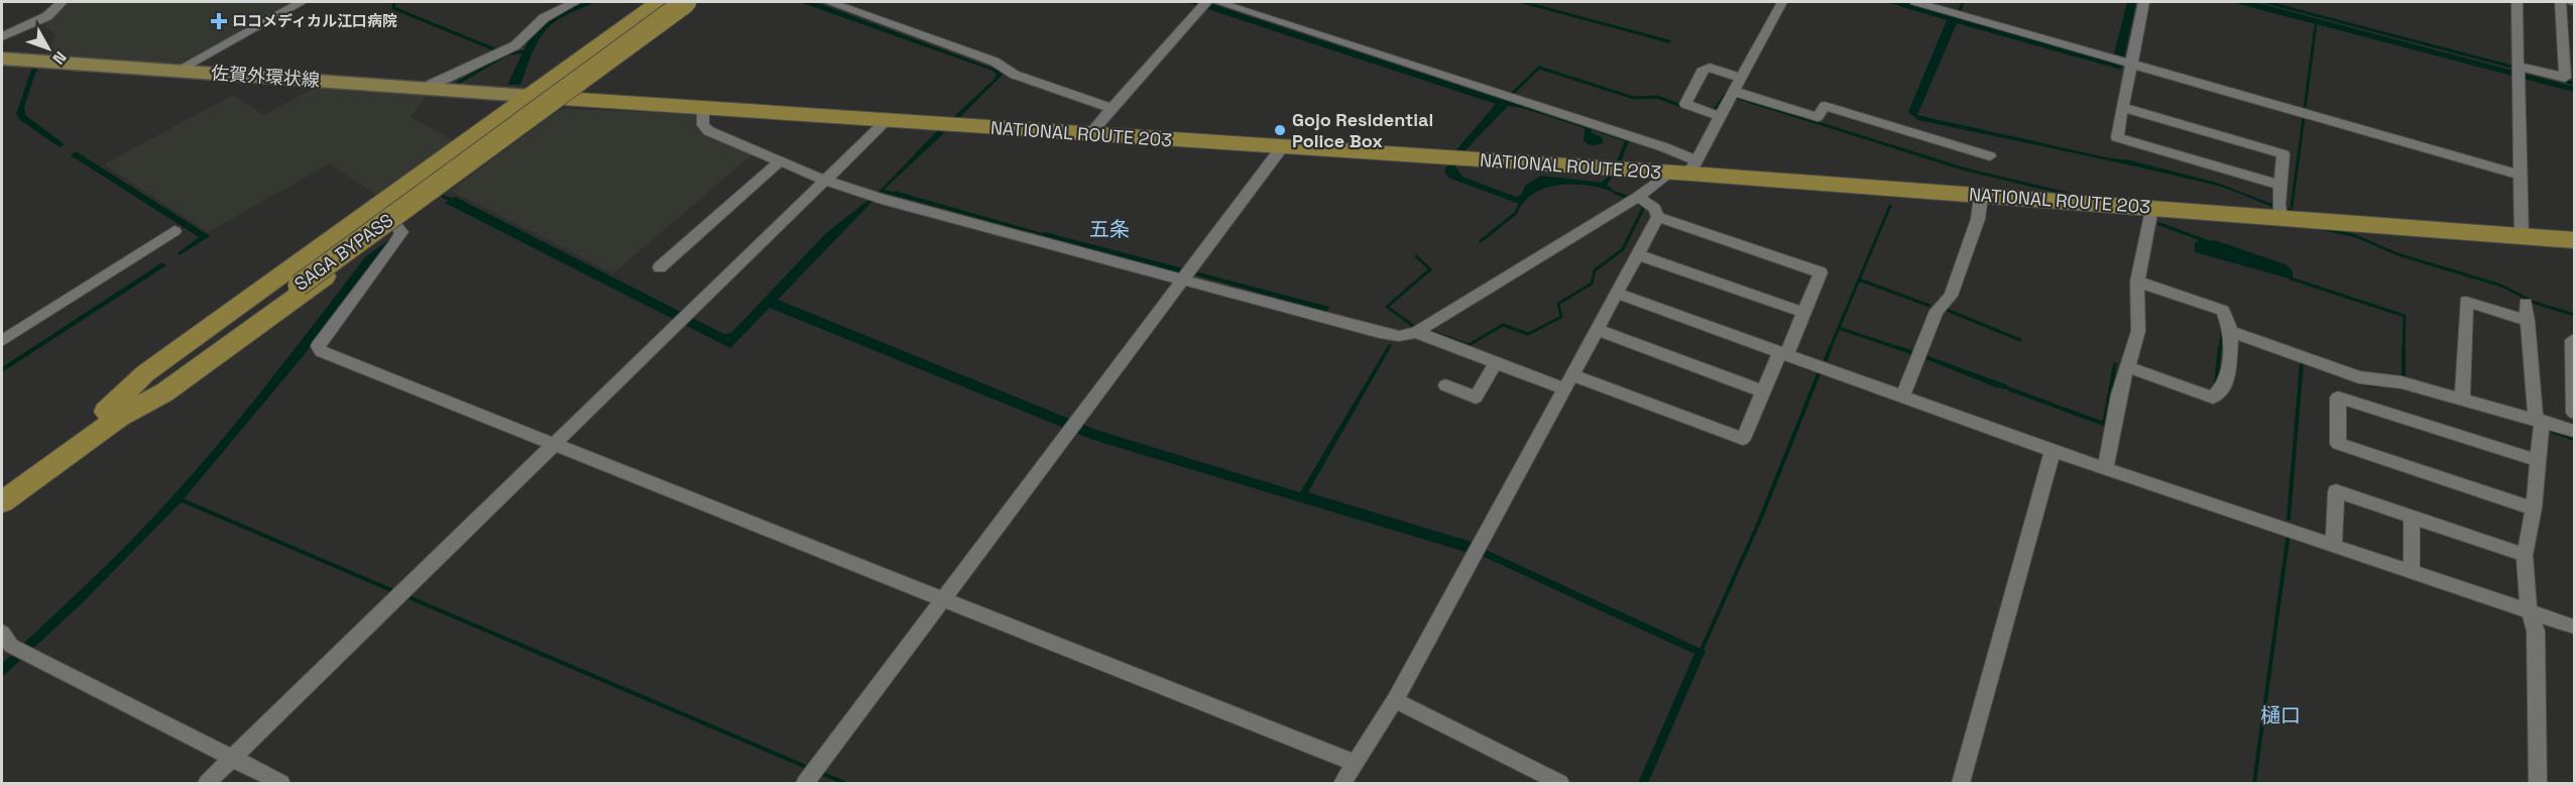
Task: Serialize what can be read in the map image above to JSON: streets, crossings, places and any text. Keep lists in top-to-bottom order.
{
  "streets": {
    "highway": ["NATIONAL ROUTE 203", "SAGA BYPASS"],
    "main road": ["佐賀外環状線"]
  },
  "crossings": [
    ["佐賀外環状線", "NATIONAL ROUTE 203"]
  ],
  "districts": ["五条", "樋口"],
  "places": {
    "health": ["ロコメディカル江口病院"],
    "other": ["Gojo Residential Police Box"]
  },
  "north": "bottom right"
}
